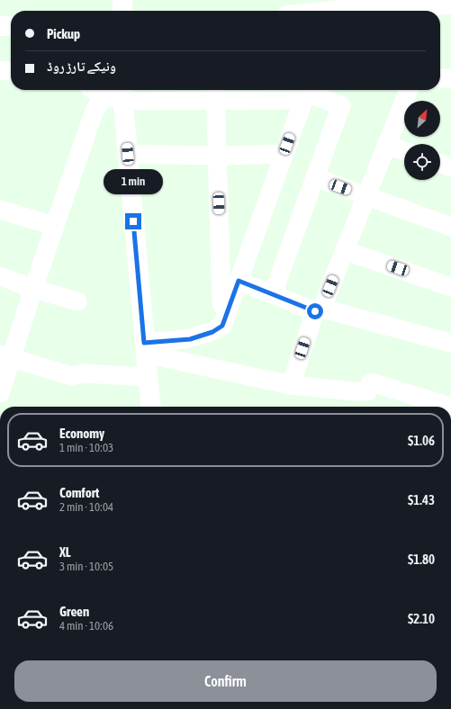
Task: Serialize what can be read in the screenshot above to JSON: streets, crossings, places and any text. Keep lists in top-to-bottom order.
{
  "north": "top right",
  "page": {
    "banner": ["Pickup", "ونیکے تارڑ روڈ"],
    "bubble": "1 min",
    "list": [
      {
        "name": "Economy",
        "note": "1 min · 10:03",
        "value": "$1.06"
      },
      {
        "name": "Comfort",
        "note": "2 min · 10:04",
        "value": "$1.43"
      },
      {
        "name": "XL",
        "note": "3 min · 10:05",
        "value": "$1.80"
      },
      {
        "name": "Green",
        "note": "4 min · 10:06",
        "value": "$2.10"
      }
    ],
    "buttons": "Confirm"
  }
}
